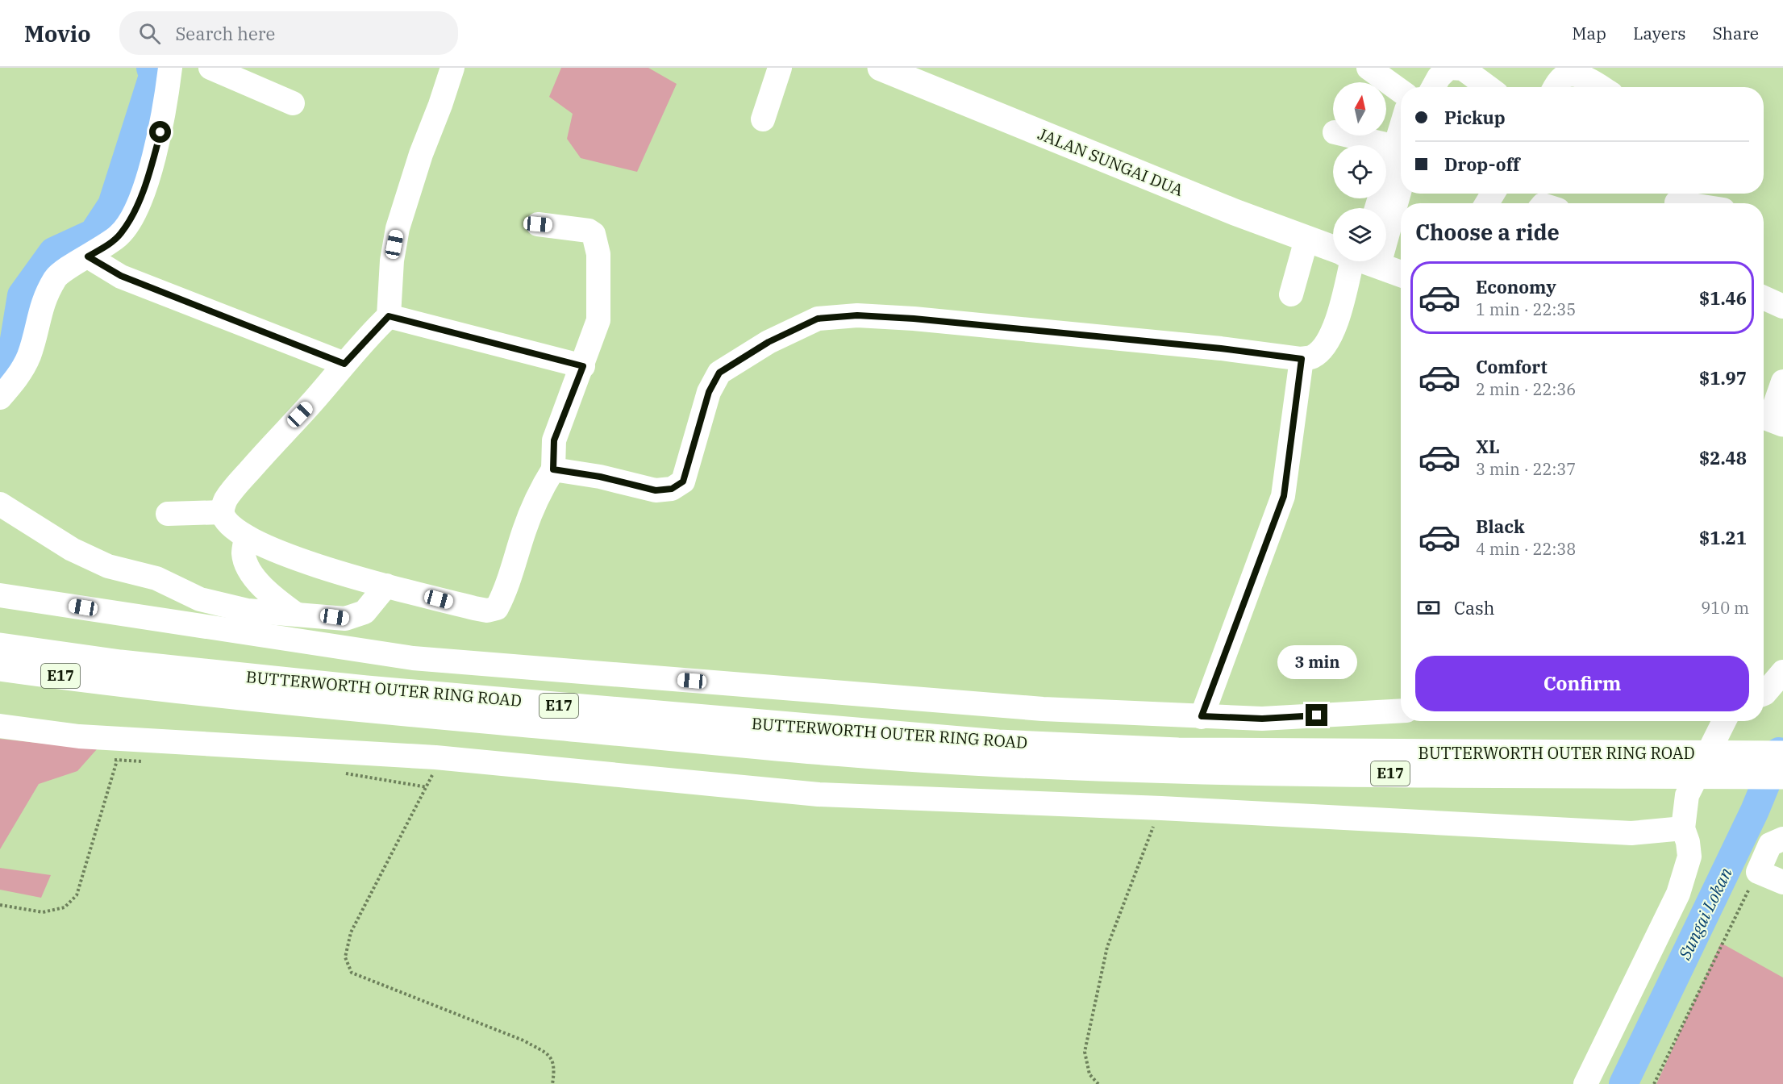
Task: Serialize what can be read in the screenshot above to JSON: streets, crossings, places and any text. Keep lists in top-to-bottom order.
{
  "streets": {
    "main road": ["JALAN SUNGAI DUA", "E17", "BUTTERWORTH OUTER RING ROAD"]
  },
  "water": ["Sungai Lokan"],
  "north": "top",
  "page": {
    "header": "Movio",
    "search": "Search here",
    "nav": ["Map", "Layers", "Share"],
    "banner": ["Pickup", "Drop-off"],
    "heading": "Choose a ride",
    "list": [
      {
        "name": "Economy",
        "note": "1 min · 22:35",
        "value": "$1.46"
      },
      {
        "name": "Comfort",
        "note": "2 min · 22:36",
        "value": "$1.97"
      },
      {
        "name": "XL",
        "note": "3 min · 22:37",
        "value": "$2.48"
      },
      {
        "name": "Black",
        "note": "4 min · 22:38",
        "value": "$1.21"
      }
    ],
    "pay": ["Cash", "910 m"],
    "bubble": "3 min",
    "buttons": "Confirm"
  }
}
